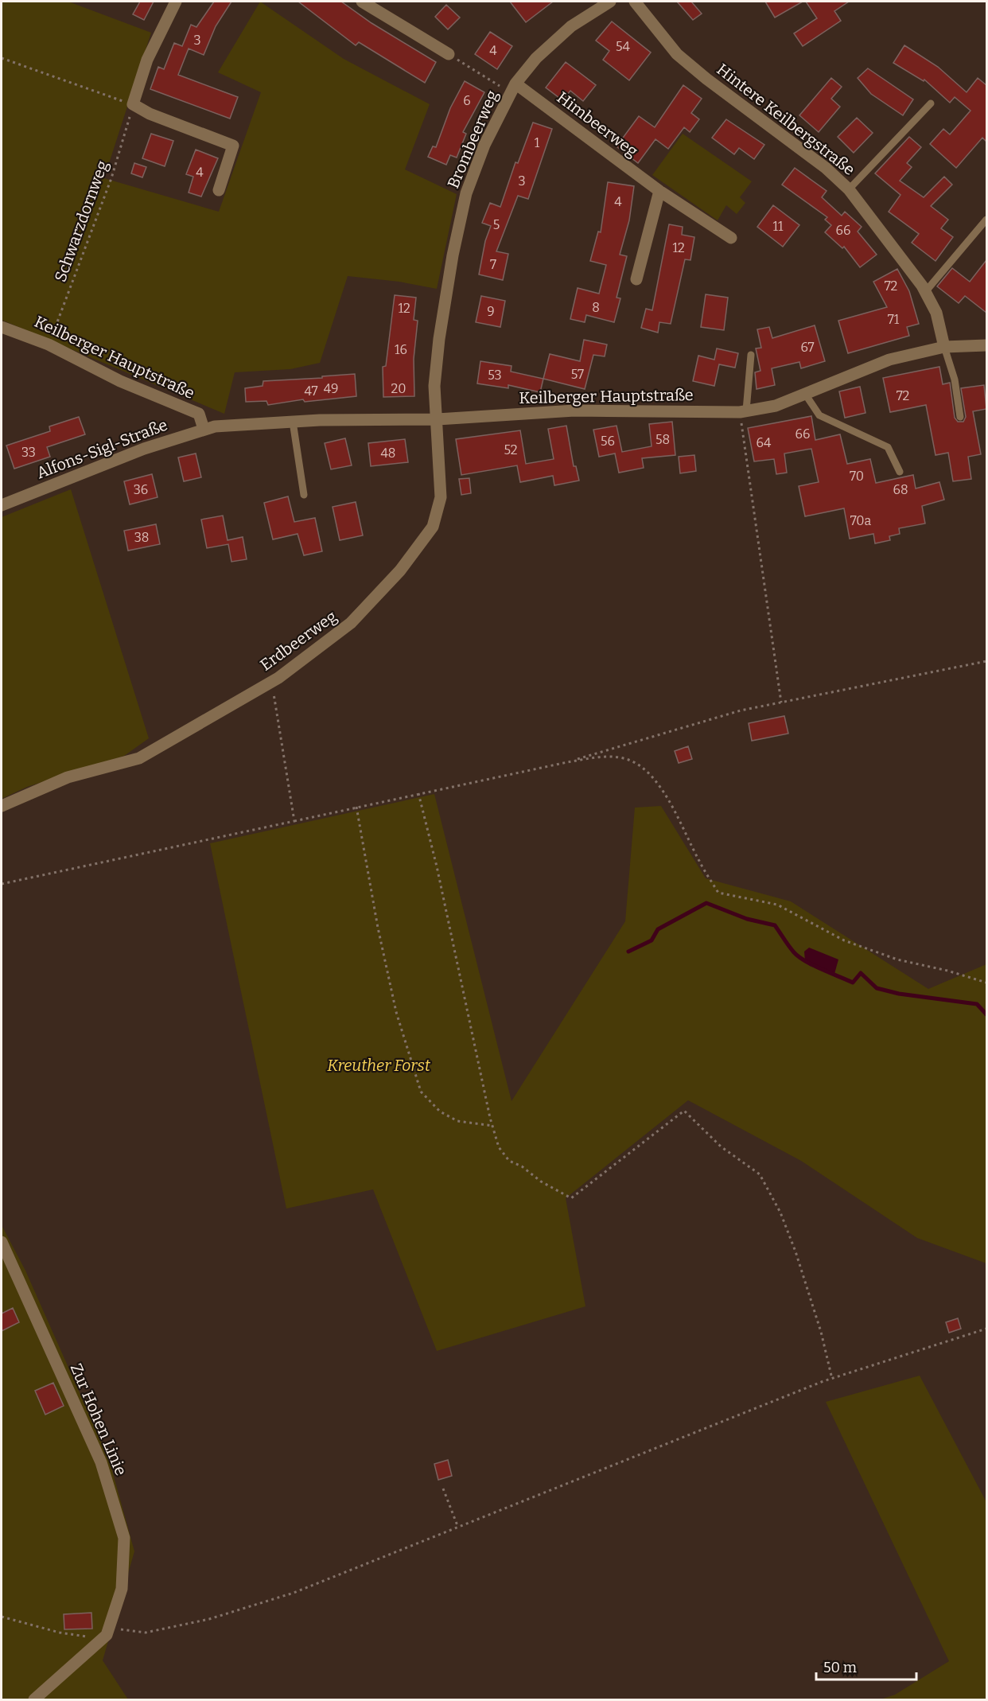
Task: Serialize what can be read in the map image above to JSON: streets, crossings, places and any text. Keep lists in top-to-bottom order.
{
  "streets": {
    "street": [
      "Hintere Keilbergstraße",
      "Himbeerweg",
      "Brombeerweg",
      "Keilberger Hauptstraße",
      "Alfons-Sigl-Straße",
      "Erdbeerweg",
      "Zur Hohen Linie"
    ],
    "path": ["Schwarzdornweg"]
  },
  "crossings": [
    ["Hintere Keilbergstraße", "Keilberger Hauptstraße"],
    ["Himbeerweg", "Brombeerweg"],
    ["Brombeerweg", "Keilberger Hauptstraße"],
    ["Brombeerweg", "Erdbeerweg"],
    ["Schwarzdornweg", "Keilberger Hauptstraße"],
    ["Keilberger Hauptstraße", "Alfons-Sigl-Straße"],
    ["Keilberger Hauptstraße", "Erdbeerweg"]
  ],
  "parks": ["Kreuther Forst"],
  "house_numbers": [
    "3",
    "54",
    "4",
    "6",
    "1",
    "4",
    "3",
    "4",
    "5",
    "11",
    "66",
    "12",
    "7",
    "72",
    "8",
    "12",
    "9",
    "71",
    "67",
    "16",
    "57",
    "53",
    "49",
    "20",
    "47",
    "72",
    "66",
    "58",
    "56",
    "64",
    "52",
    "33",
    "48",
    "70",
    "36",
    "68",
    "70a",
    "38"
  ],
  "scale_bar": "50 m"
}
